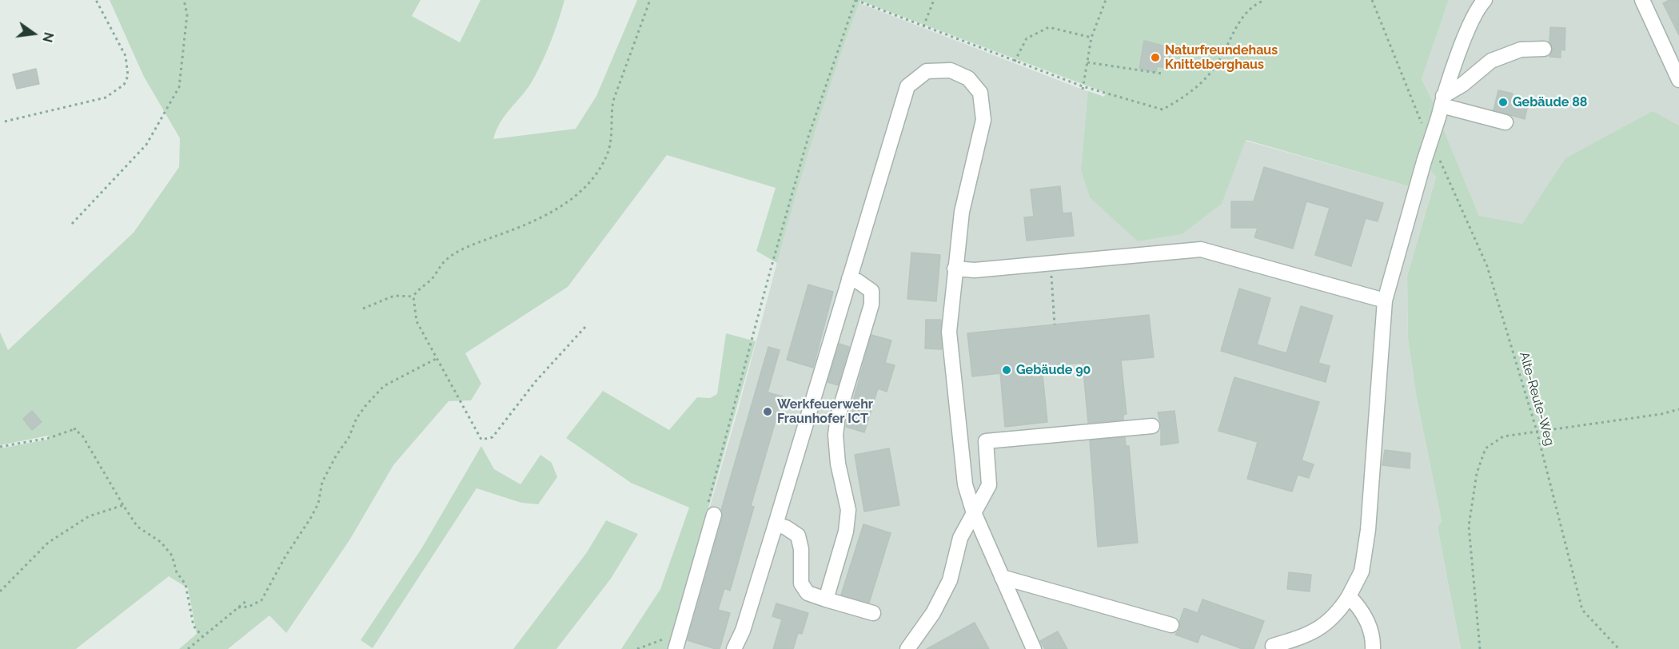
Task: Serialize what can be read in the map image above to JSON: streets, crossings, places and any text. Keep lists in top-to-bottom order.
{
  "streets": {
    "path": ["Alte-Reute-Weg"]
  },
  "places": [
    "Naturfreundehaus Knittelberghaus",
    "Gebäude 88",
    "Gebäude 90",
    "Werkfeuerwehr Fraunhofer ICT"
  ],
  "north": "right"
}
